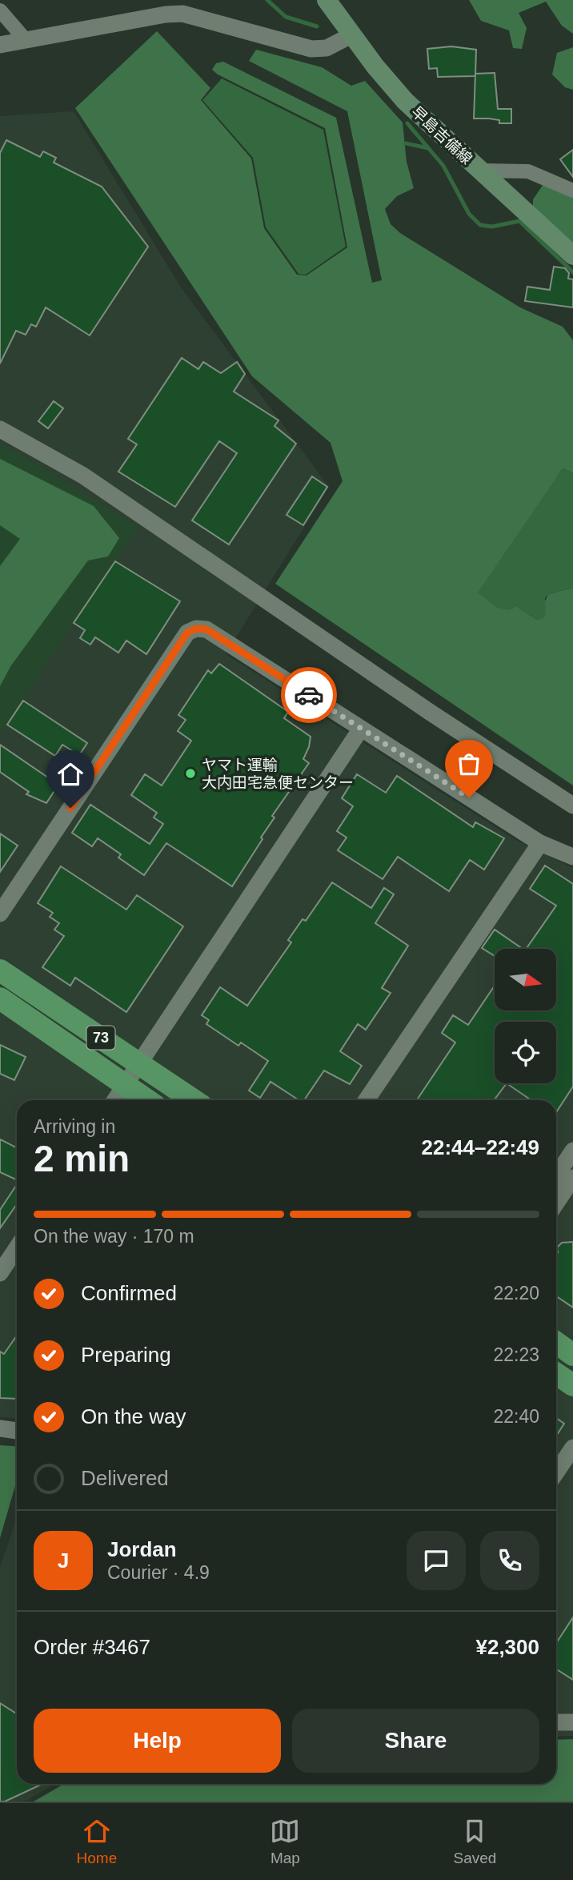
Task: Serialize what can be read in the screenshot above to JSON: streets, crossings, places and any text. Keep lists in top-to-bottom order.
{
  "streets": {
    "main road": ["早島吉備線", "73"]
  },
  "places": ["ヤマト運輸 大内田宅急便センター"],
  "north": "right",
  "page": {
    "heading": ["2 min", "Arriving in", "22:44–22:49"],
    "panel": [
      "Jordan",
      "Courier · 4.9",
      "Order #3467",
      "¥2,300"
    ],
    "bar": "On the way · 170 m",
    "list": [
      ["Confirmed", "22:20"],
      ["Preparing", "22:23"],
      ["On the way", "22:40"],
      "Delivered"
    ],
    "round": "J",
    "buttons": ["Help", "Share"],
    "tabs": ["Home", "Map", "Saved"]
  }
}
